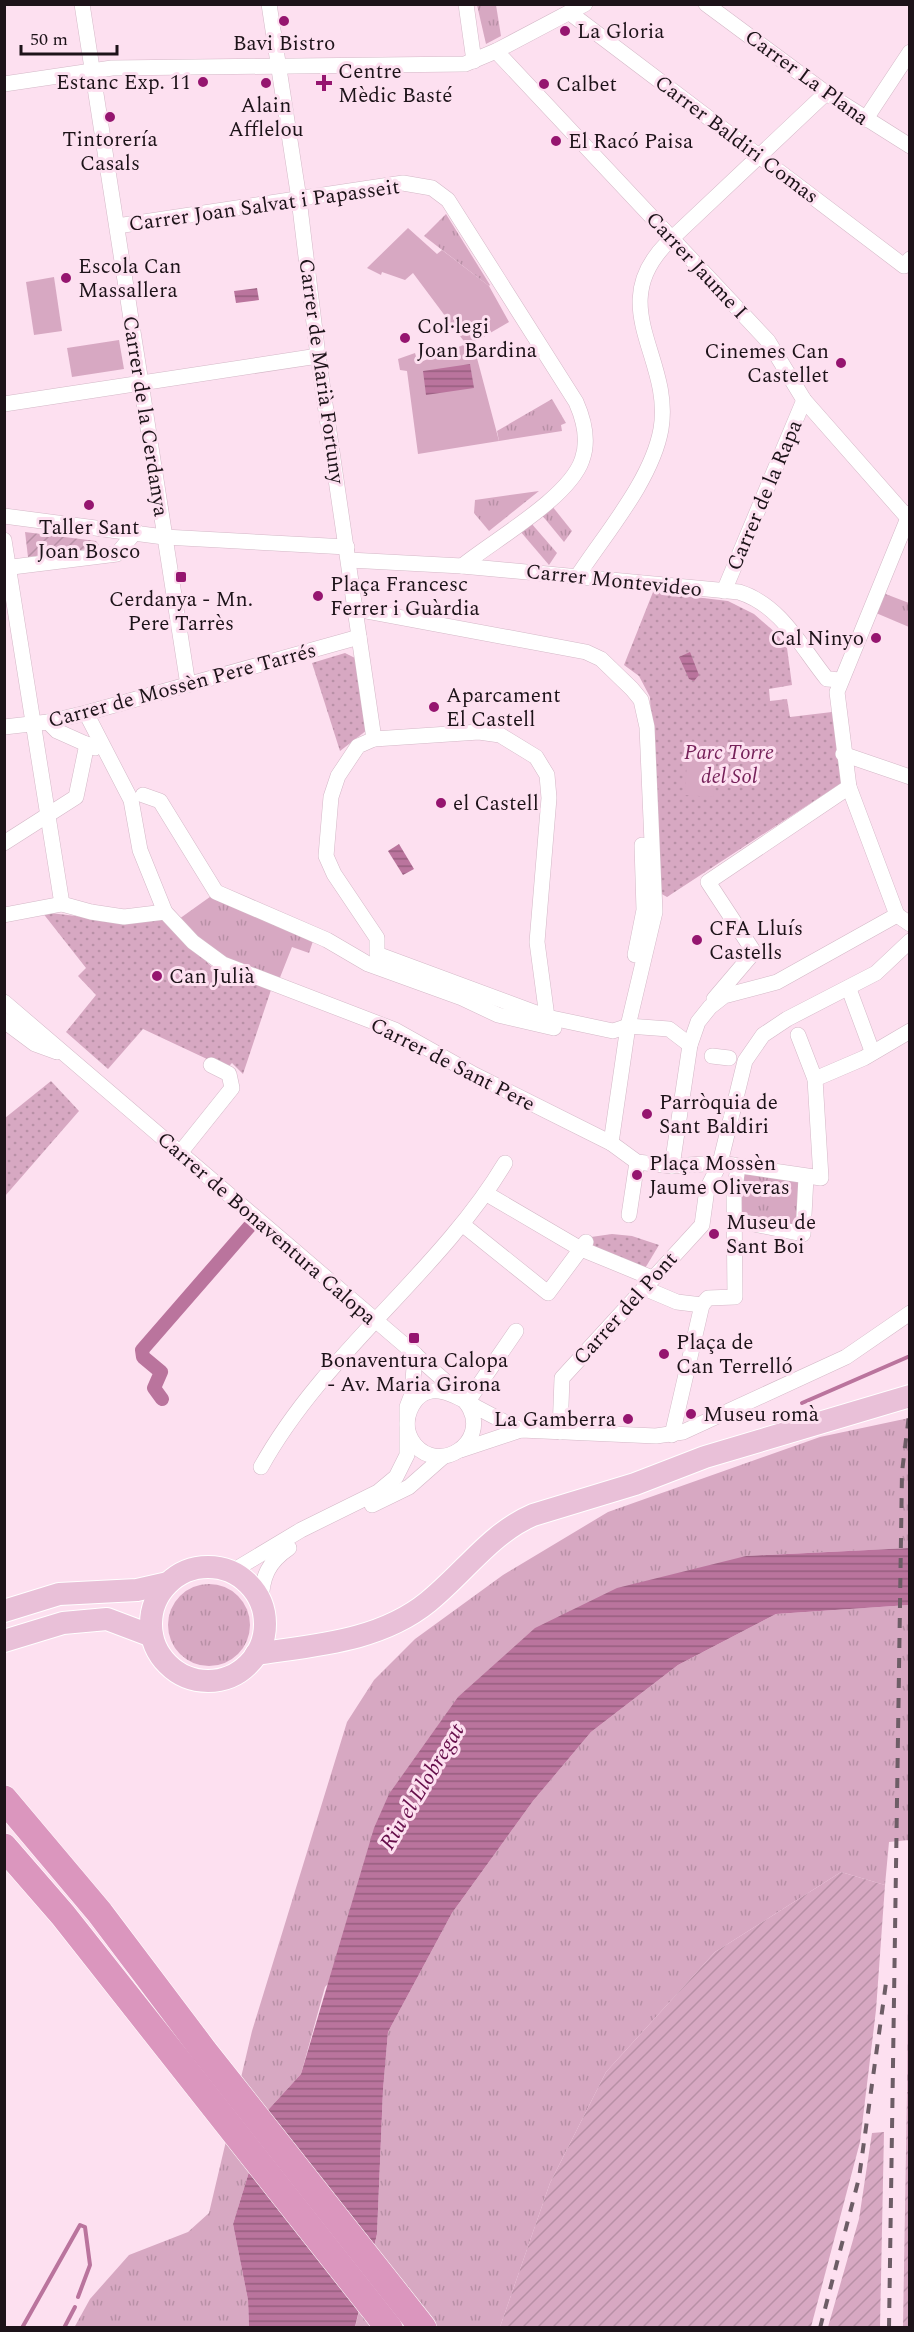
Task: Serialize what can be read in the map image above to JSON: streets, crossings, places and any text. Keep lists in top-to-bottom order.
{
  "streets": {
    "street": [
      "Carrer La Plana",
      "Carrer Baldiri Comas",
      "Carrer Joan Salvat i Papasseit",
      "Carrer Jaume I",
      "Carrer de Marià Fortuny",
      "Carrer de la Cerdanya",
      "Carrer de la Rapa",
      "Carrer Montevideo",
      "Carrer de Mossèn Pere Tarrés",
      "Carrer de Sant Pere",
      "Carrer de Bonaventura Calopa",
      "Carrer del Pont"
    ]
  },
  "crossings": [
    ["Carrer Joan Salvat i Papasseit", "Carrer de Marià Fortuny"],
    ["Carrer Joan Salvat i Papasseit", "Carrer de la Cerdanya"],
    ["Carrer Joan Salvat i Papasseit", "Carrer Montevideo"],
    ["Carrer Jaume I", "Carrer de la Rapa"],
    ["Carrer de Marià Fortuny", "Carrer Montevideo"],
    ["Carrer de Marià Fortuny", "Carrer de Mossèn Pere Tarrés"],
    ["Carrer de la Cerdanya", "Carrer de Mossèn Pere Tarrés"],
    ["Carrer de la Rapa", "Carrer Montevideo"],
    ["Carrer de Mossèn Pere Tarrés", "Carrer de Sant Pere"]
  ],
  "water": ["Riu el Llobregat"],
  "parks": ["Parc Torre del Sol"],
  "places": {
    "other": [
      "Bavi Bistro",
      "La Gloria",
      "Estanc Exp. 11",
      "Alain Afflelou",
      "Calbet",
      "Tintorería Casals",
      "El Racó Paisa",
      "Escola Can Massallera",
      "Col·legi Joan Bardina",
      "Cinemes Can Castellet",
      "Taller Sant Joan Bosco",
      "Plaça Francesc Ferrer i Guàrdia",
      "Cal Ninyo",
      "Aparcament El Castell",
      "el Castell",
      "CFA Lluís Castells",
      "Can Julià",
      "Parròquia de Sant Baldiri",
      "Plaça Mossèn Jaume Oliveras",
      "Museu de Sant Boi",
      "Plaça de Can Terrelló",
      "Museu romà",
      "La Gamberra"
    ],
    "health": ["Centre Mèdic Basté"],
    "transit": ["Cerdanya - Mn. Pere Tarrès", "Bonaventura Calopa - Av. Maria Girona"]
  },
  "scale_bar": "50 m"
}
